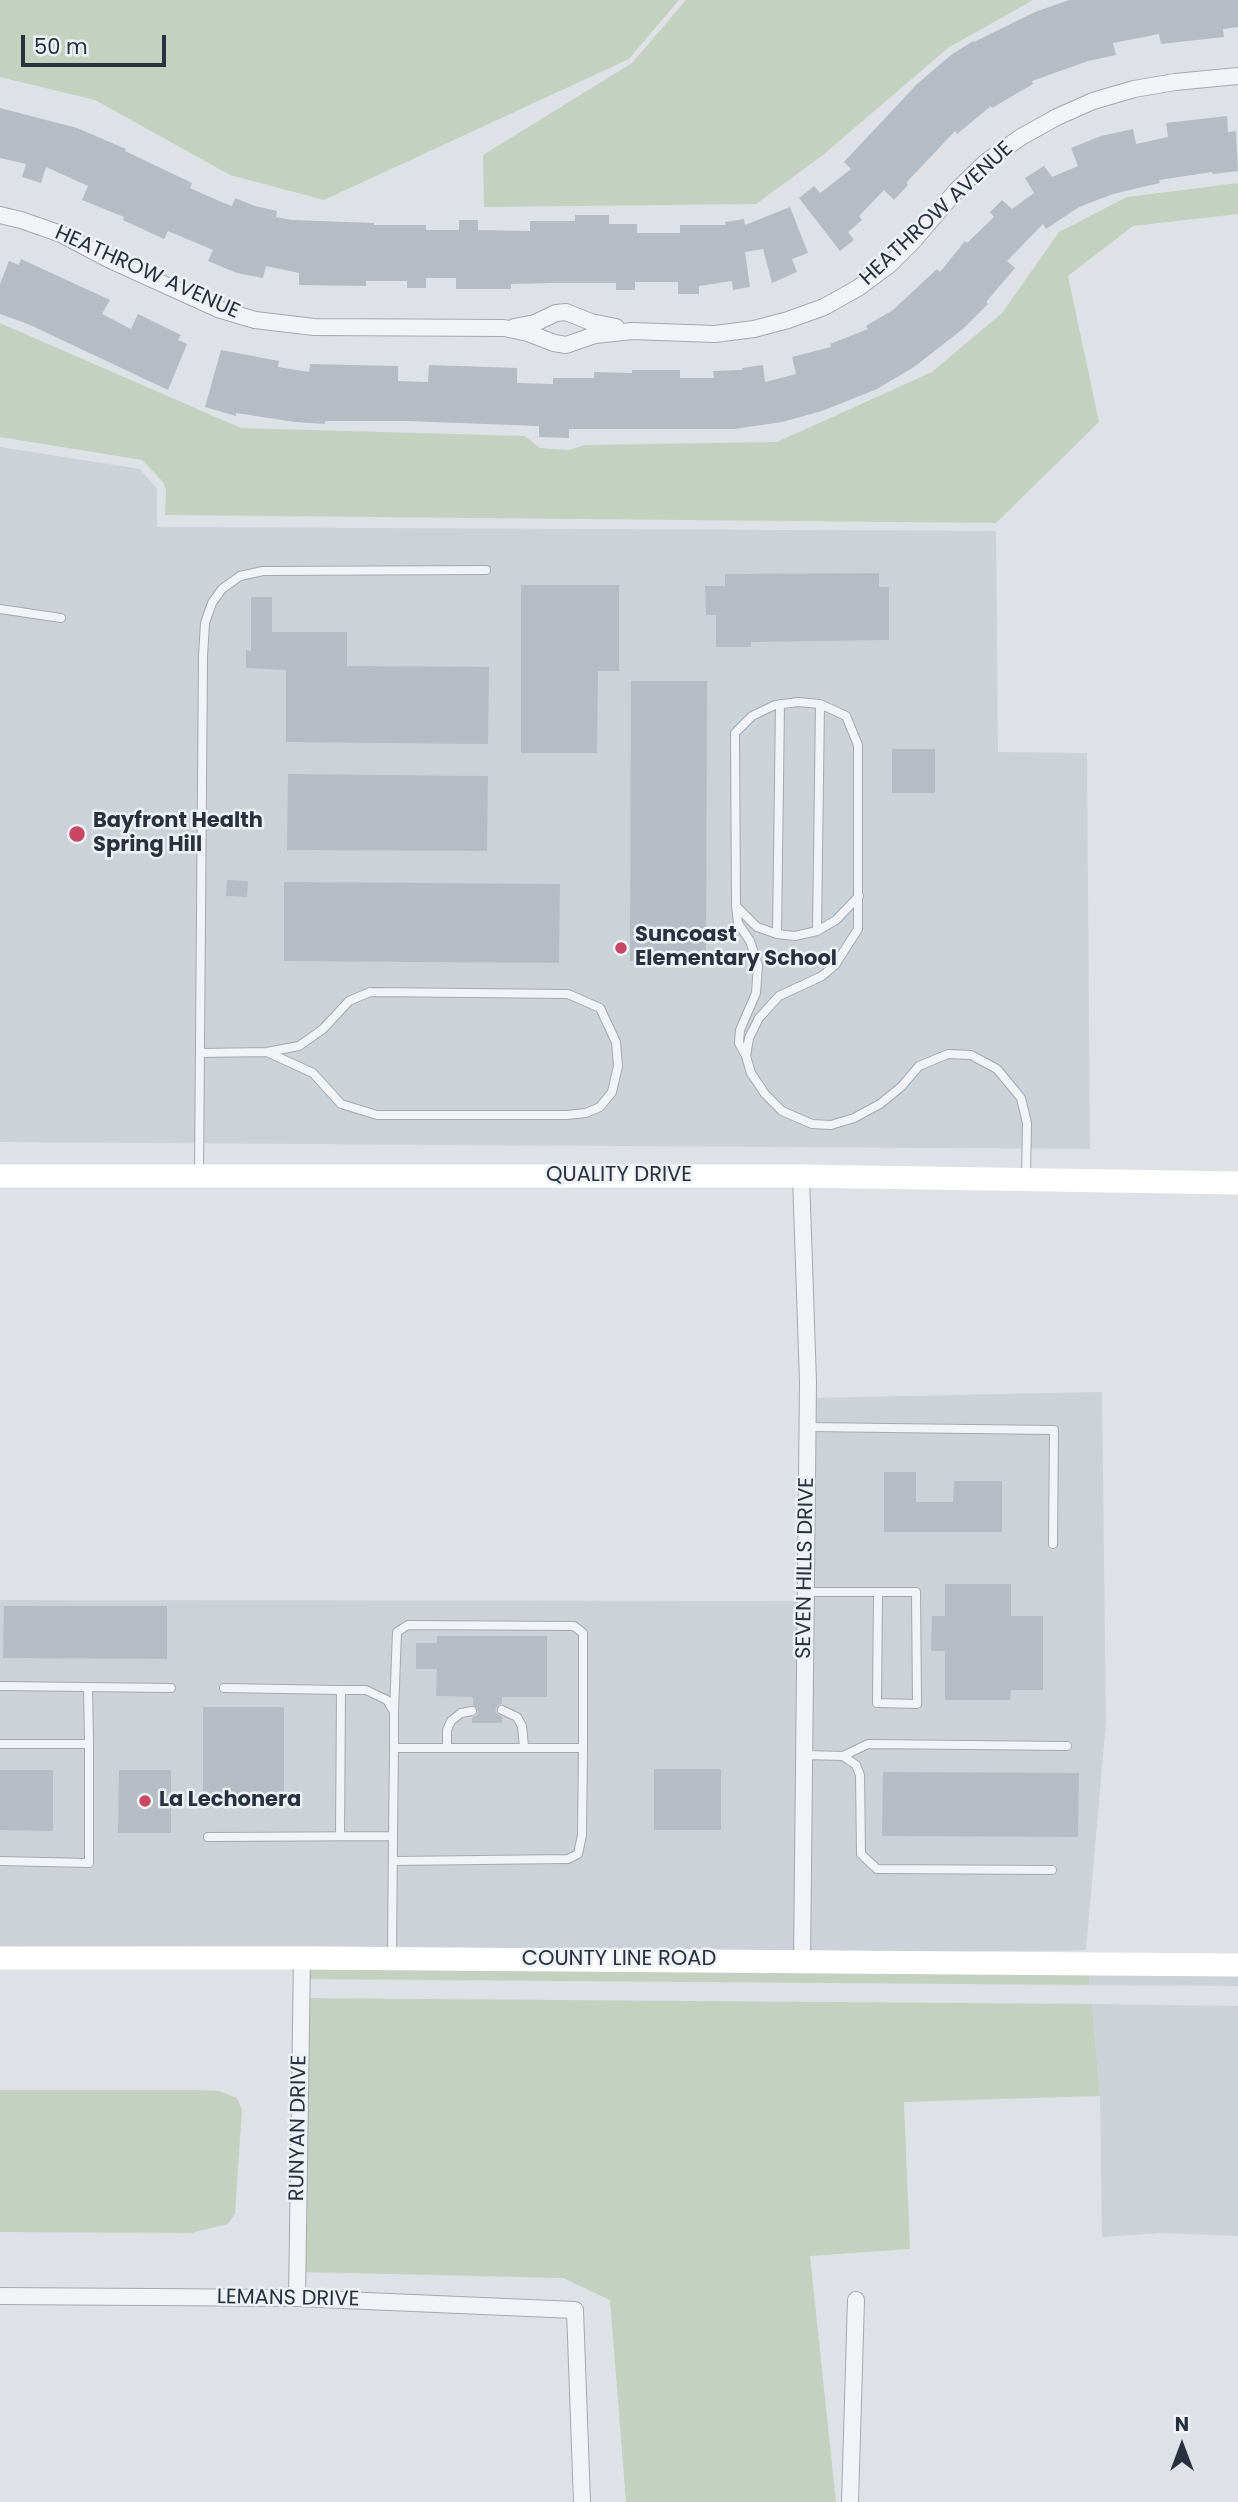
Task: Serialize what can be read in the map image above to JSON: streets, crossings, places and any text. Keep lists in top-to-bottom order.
{
  "streets": {
    "street": [
      "HEATHROW AVENUE",
      "QUALITY DRIVE",
      "SEVEN HILLS DRIVE",
      "COUNTY LINE ROAD",
      "RUNYAN DRIVE",
      "LEMANS DRIVE"
    ]
  },
  "crossings": [
    ["QUALITY DRIVE", "SEVEN HILLS DRIVE"],
    ["SEVEN HILLS DRIVE", "COUNTY LINE ROAD"],
    ["COUNTY LINE ROAD", "RUNYAN DRIVE"],
    ["RUNYAN DRIVE", "LEMANS DRIVE"]
  ],
  "places": ["Bayfront Health Spring Hill", "Suncoast Elementary School", "La Lechonera"],
  "scale_bar": "50 m",
  "north": "top"
}
